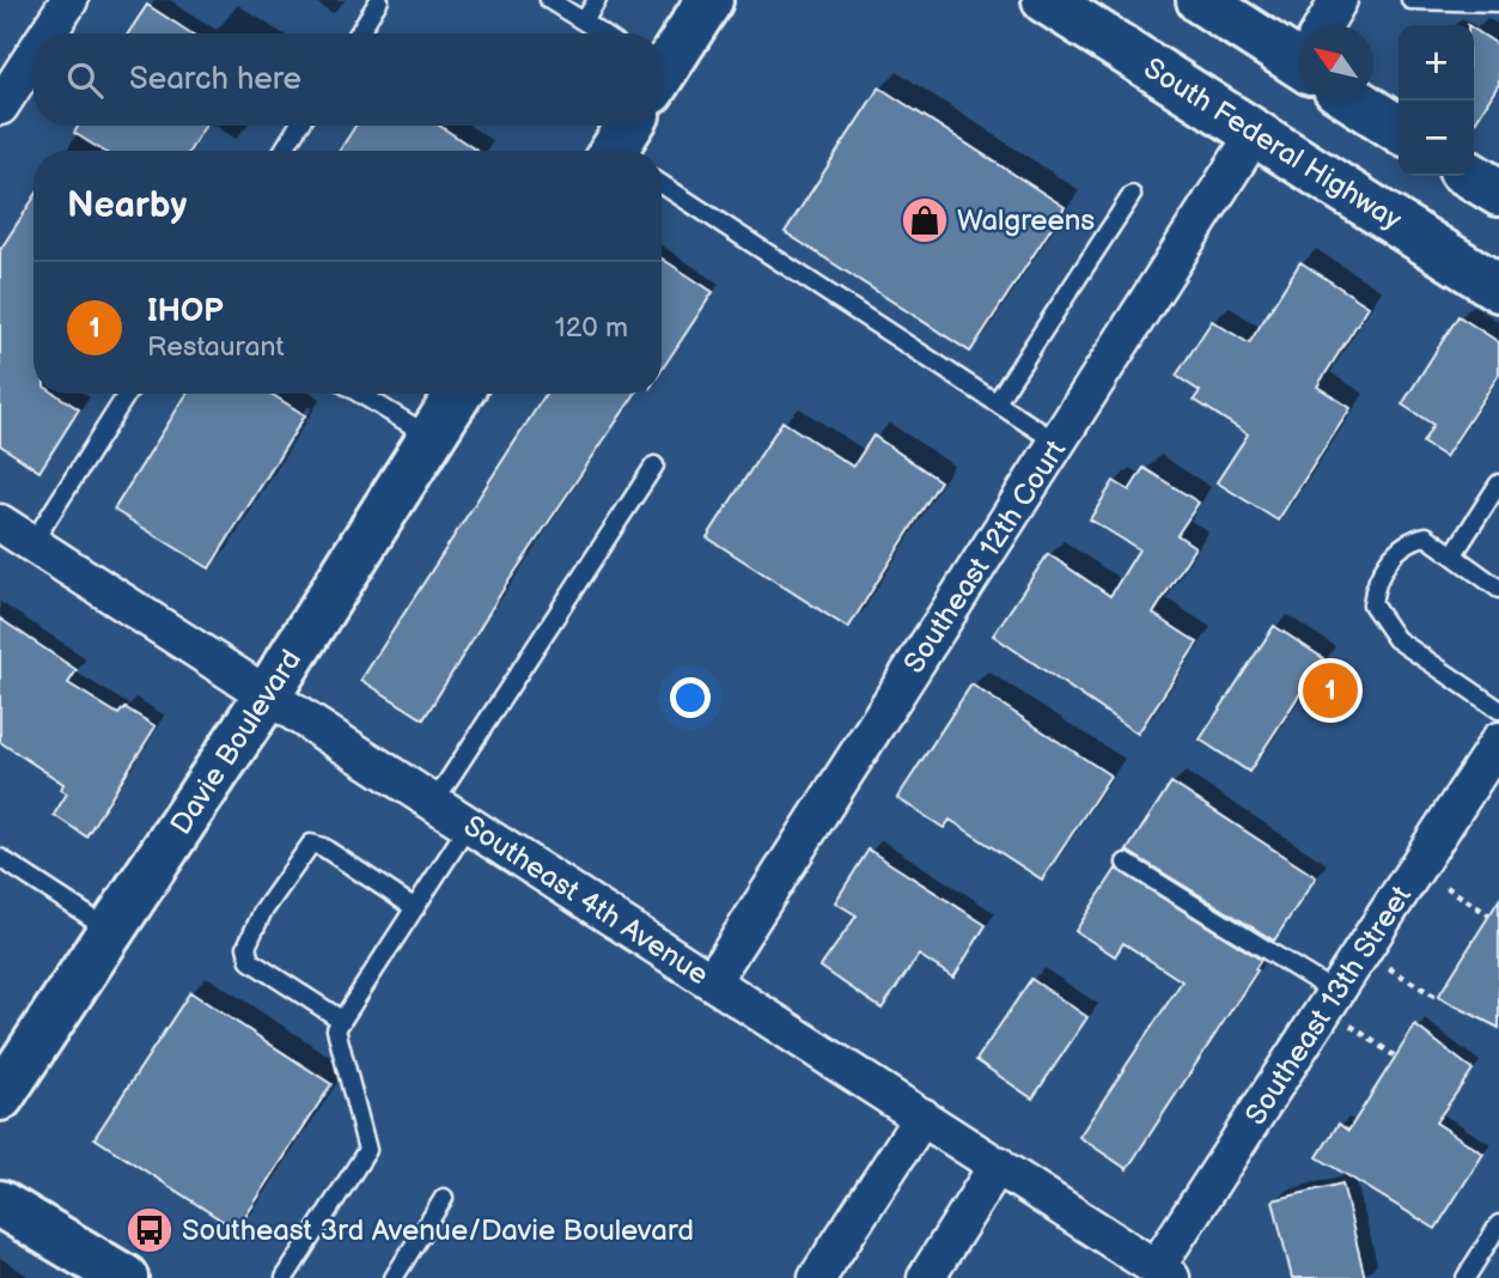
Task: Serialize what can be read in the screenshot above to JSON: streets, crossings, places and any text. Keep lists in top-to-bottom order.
{
  "streets": {
    "main road": ["South Federal Highway", "Davie Boulevard"],
    "street": ["Southeast 12th Court", "Southeast 4th Avenue", "Southeast 13th Street"]
  },
  "crossings": [
    ["South Federal Highway", "Southeast 12th Court"],
    ["Southeast 12th Court", "Southeast 4th Avenue"],
    ["Davie Boulevard", "Southeast 4th Avenue"],
    ["Southeast 4th Avenue", "Southeast 13th Street"]
  ],
  "places": {
    "shop": ["Walgreens"],
    "bus stop": ["Southeast 3rd Avenue/Davie Boulevard"]
  },
  "north": "top left",
  "page": {
    "map_buttons": ["+", "−"],
    "search": "Search here",
    "heading": "Nearby",
    "list": [
      {
        "mark": "1",
        "name": "IHOP",
        "note": "Restaurant",
        "value": "120 m"
      }
    ],
    "pins": "1"
  }
}
